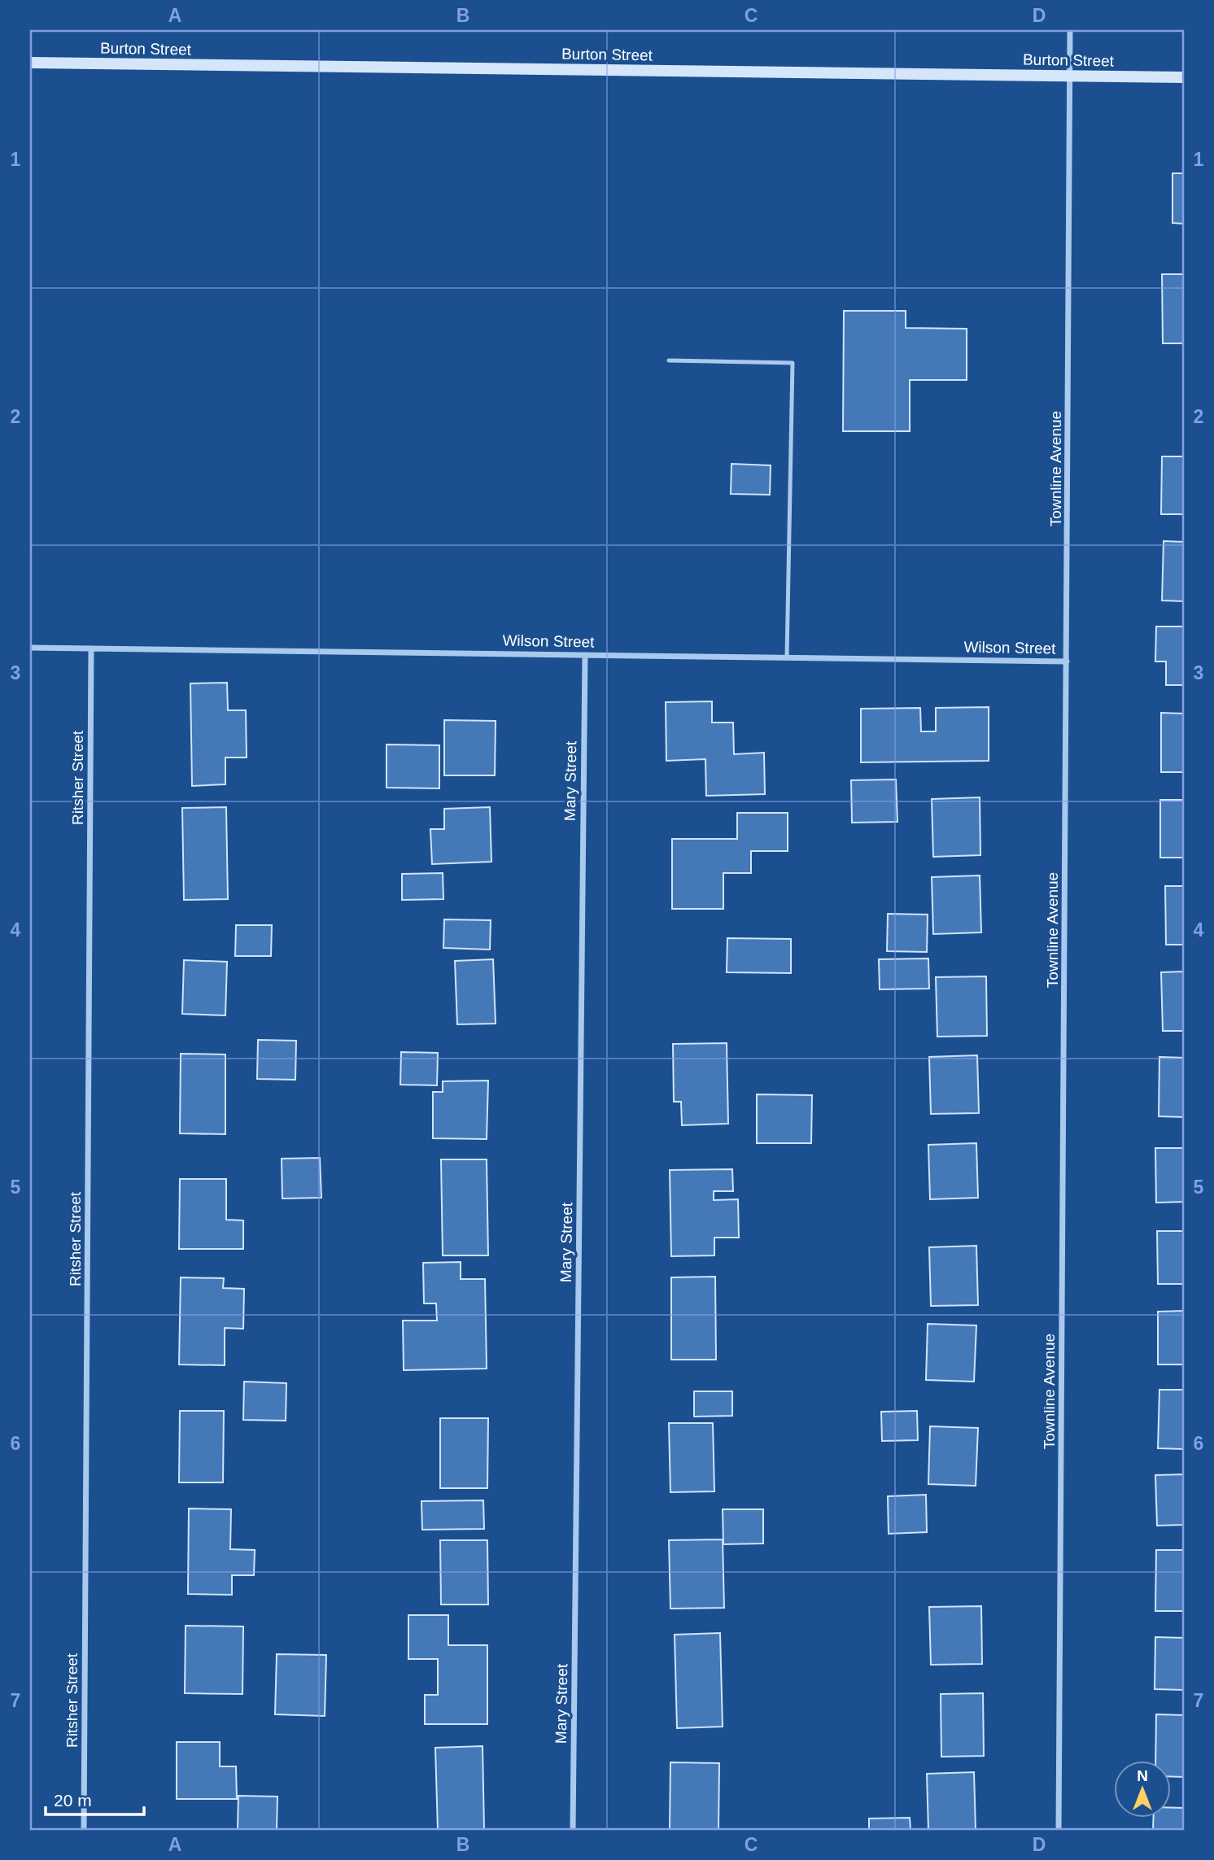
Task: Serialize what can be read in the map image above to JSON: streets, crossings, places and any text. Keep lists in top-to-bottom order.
{
  "streets": {
    "street": [
      "Burton Street",
      "Townline Avenue",
      "Wilson Street",
      "Ritsher Street",
      "Mary Street"
    ]
  },
  "crossings": [
    ["Burton Street", "Townline Avenue"],
    ["Townline Avenue", "Wilson Street"],
    ["Wilson Street", "Ritsher Street"],
    ["Wilson Street", "Mary Street"]
  ],
  "scale_bar": "20 m",
  "north": "top",
  "grid": {
    "columns": [
      "A",
      "B",
      "C",
      "D"
    ],
    "rows": [
      "1",
      "2",
      "3",
      "4",
      "5",
      "6",
      "7"
    ]
  }
}
